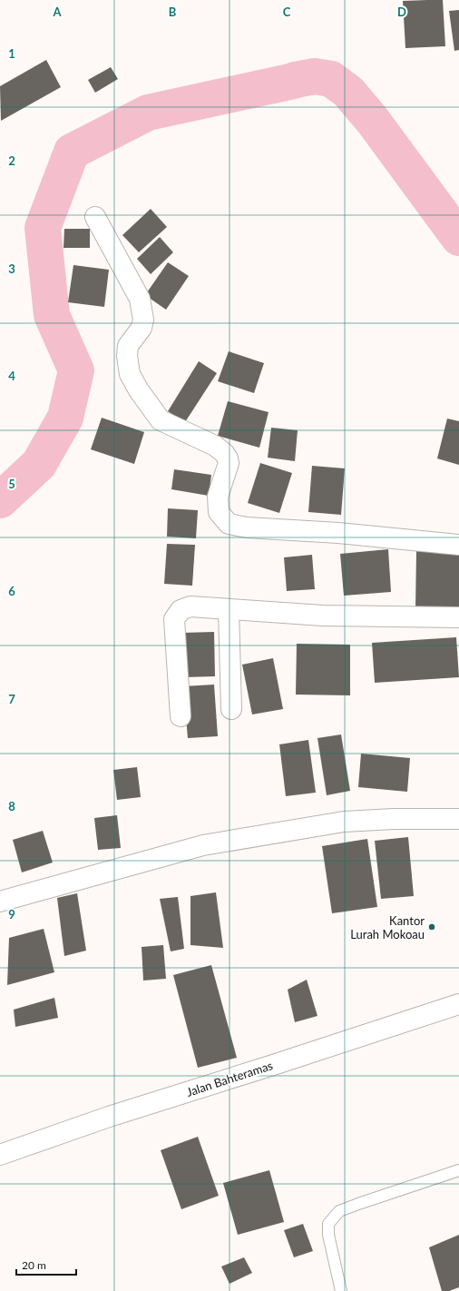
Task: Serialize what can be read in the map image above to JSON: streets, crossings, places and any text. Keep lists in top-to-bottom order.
{
  "streets": {
    "street": ["Jalan Bahteramas"]
  },
  "places": ["Kantor Lurah Mokoau"],
  "scale_bar": "20 m",
  "grid": {
    "columns": [
      "A",
      "B",
      "C",
      "D"
    ],
    "rows": [
      "1",
      "2",
      "3",
      "4",
      "5",
      "6",
      "7",
      "8",
      "9"
    ]
  }
}
